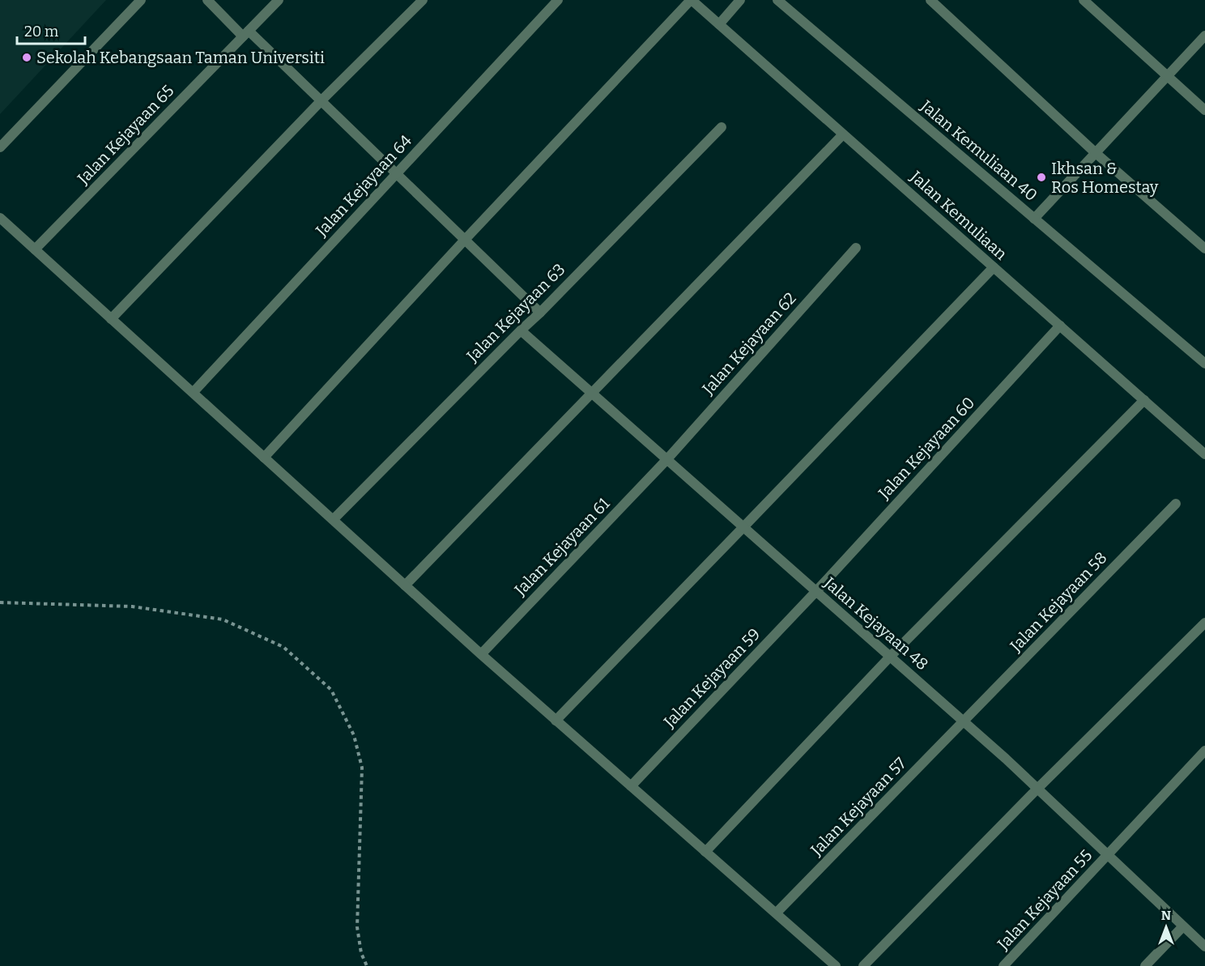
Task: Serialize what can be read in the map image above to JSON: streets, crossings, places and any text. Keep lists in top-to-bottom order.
{
  "streets": {
    "street": [
      "Jalan Kejayaan 65",
      "Jalan Kemuliaan 40",
      "Jalan Kejayaan 64",
      "Jalan Kemuliaan",
      "Jalan Kejayaan 63",
      "Jalan Kejayaan 62",
      "Jalan Kejayaan 60",
      "Jalan Kejayaan 61",
      "Jalan Kejayaan 58",
      "Jalan Kejayaan 48",
      "Jalan Kejayaan 59",
      "Jalan Kejayaan 57",
      "Jalan Kejayaan 55"
    ]
  },
  "crossings": [
    ["Jalan Kemuliaan", "Jalan Kejayaan 60"],
    ["Jalan Kejayaan 63", "Jalan Kejayaan 48"],
    ["Jalan Kejayaan 62", "Jalan Kejayaan 61"],
    ["Jalan Kejayaan 62", "Jalan Kejayaan 48"],
    ["Jalan Kejayaan 60", "Jalan Kejayaan 48"],
    ["Jalan Kejayaan 60", "Jalan Kejayaan 59"],
    ["Jalan Kejayaan 61", "Jalan Kejayaan 48"],
    ["Jalan Kejayaan 58", "Jalan Kejayaan 48"],
    ["Jalan Kejayaan 58", "Jalan Kejayaan 57"],
    ["Jalan Kejayaan 48", "Jalan Kejayaan 59"],
    ["Jalan Kejayaan 48", "Jalan Kejayaan 57"],
    ["Jalan Kejayaan 48", "Jalan Kejayaan 55"]
  ],
  "places": ["Sekolah Kebangsaan Taman Universiti", "Ikhsan & Ros Homestay"],
  "scale_bar": "20 m",
  "north": "top"
}
